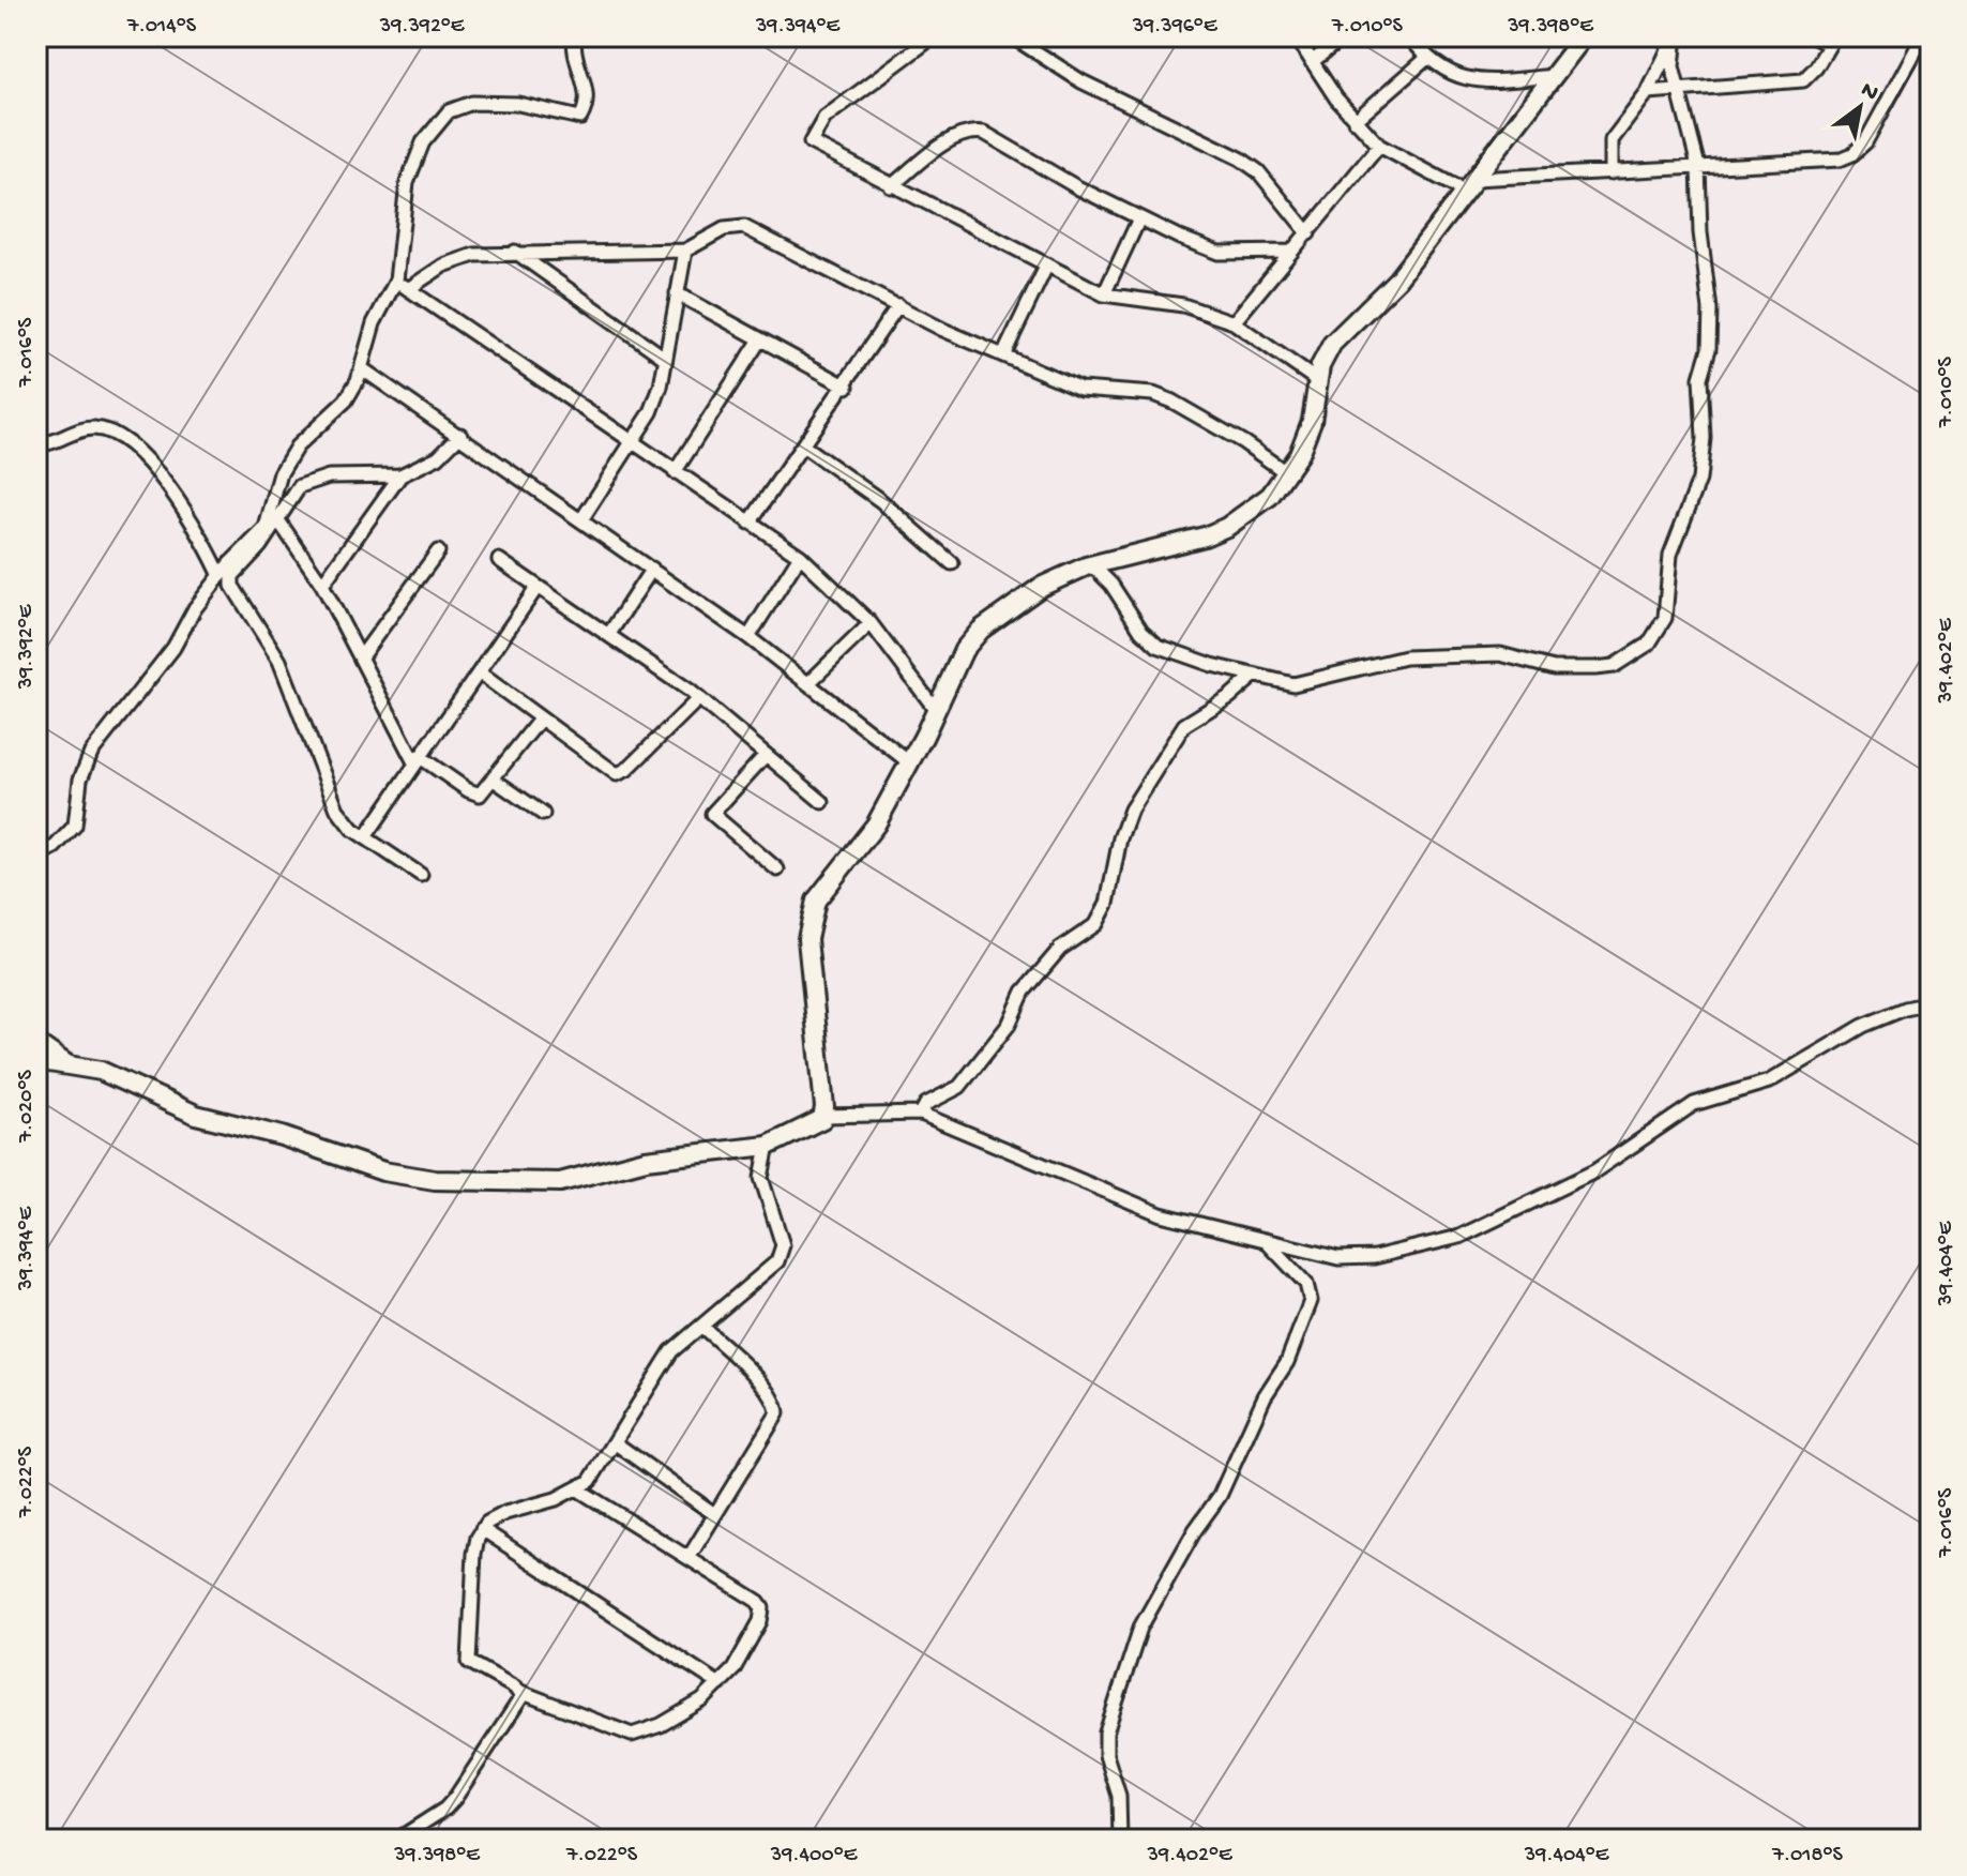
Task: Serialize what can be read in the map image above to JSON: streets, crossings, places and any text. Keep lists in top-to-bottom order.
{
  "north": "top right",
  "coordinates": [
    "7.014°S",
    "39.392°E",
    "39.394°E",
    "39.396°E",
    "7.010°S",
    "39.398°E",
    "7.016°S",
    "39.402°E",
    "7.020°S",
    "39.404°E",
    "7.022°S",
    "39.400°E",
    "7.018°S"
  ]
}
